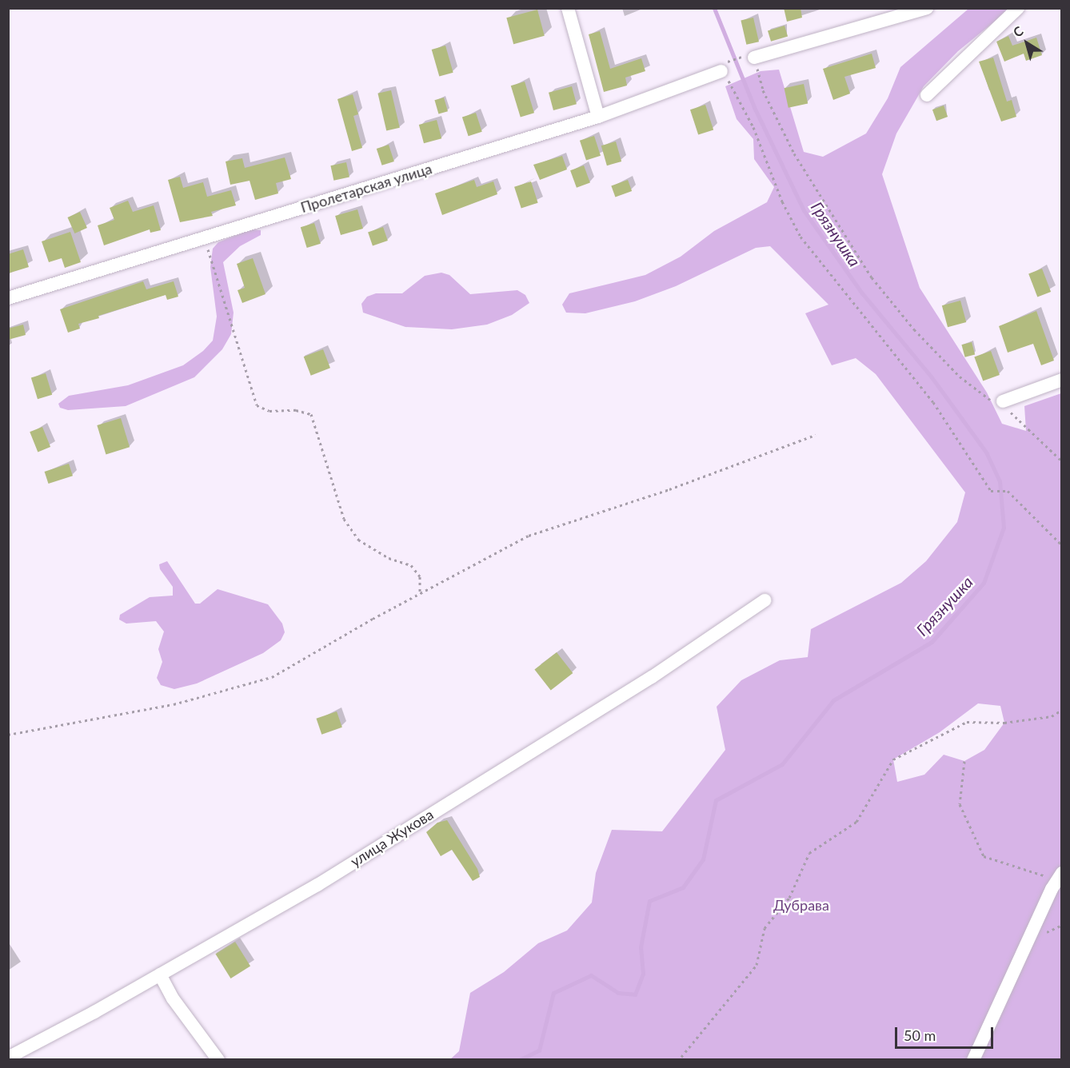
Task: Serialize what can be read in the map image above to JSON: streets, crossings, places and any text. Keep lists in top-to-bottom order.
{
  "streets": {
    "street": ["Пролетарская улица", "улица Жукова"]
  },
  "water": ["Грязнушка"],
  "parks": ["Дубрава"],
  "scale_bar": "50 m",
  "north": "top left"
}
